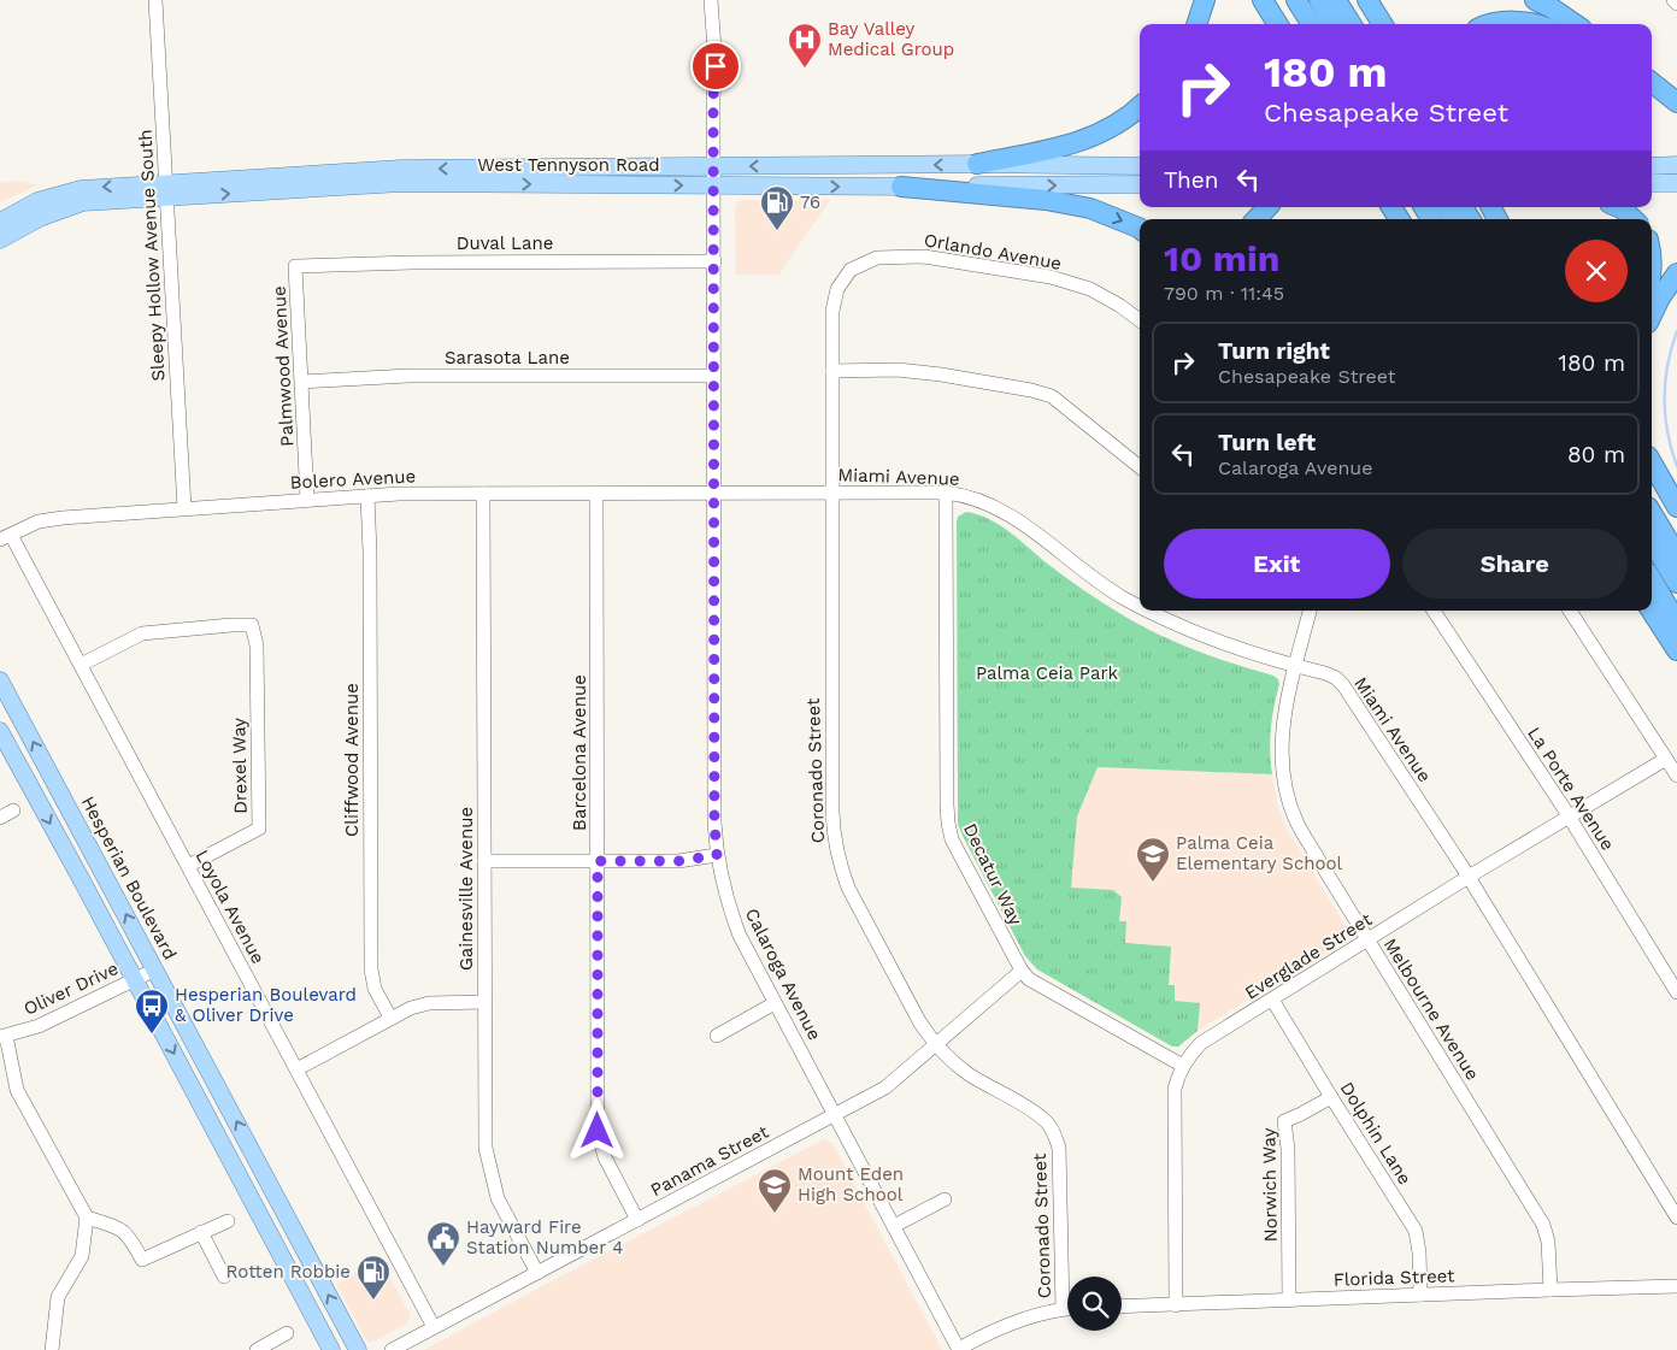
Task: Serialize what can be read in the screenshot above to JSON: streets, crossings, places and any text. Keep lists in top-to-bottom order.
{
  "streets": {
    "main road": ["West Tennyson Road", "Hesperian Boulevard"],
    "street": [
      "Duval Lane",
      "Orlando Avenue",
      "Sleepy Hollow Avenue South",
      "Sarasota Lane",
      "Palmwood Avenue",
      "Miami Avenue",
      "Bolero Avenue",
      "Barcelona Avenue",
      "Cliffwood Avenue",
      "Drexel Way",
      "Coronado Street",
      "La Porte Avenue",
      "Decatur Way",
      "Gainesville Avenue",
      "Loyola Avenue",
      "Everglade Street",
      "Calaroga Avenue",
      "Oliver Drive",
      "Melbourne Avenue",
      "Dolphin Lane",
      "Panama Street",
      "Norwich Way",
      "Florida Street"
    ]
  },
  "crossings": [
    ["West Tennyson Road", "Sleepy Hollow Avenue South"],
    ["West Tennyson Road", "Calaroga Avenue"],
    ["Duval Lane", "Palmwood Avenue"],
    ["Duval Lane", "Calaroga Avenue"],
    ["Orlando Avenue", "Coronado Street"],
    ["Sleepy Hollow Avenue South", "Bolero Avenue"],
    ["Sarasota Lane", "Palmwood Avenue"],
    ["Sarasota Lane", "Calaroga Avenue"],
    ["Palmwood Avenue", "Bolero Avenue"],
    ["Miami Avenue", "Bolero Avenue"],
    ["Miami Avenue", "Coronado Street"],
    ["Miami Avenue", "Decatur Way"],
    ["Miami Avenue", "Everglade Street"],
    ["Miami Avenue", "Calaroga Avenue"],
    ["Miami Avenue", "Melbourne Avenue"],
    ["Bolero Avenue", "Barcelona Avenue"],
    ["Bolero Avenue", "Cliffwood Avenue"],
    ["Bolero Avenue", "Gainesville Avenue"],
    ["Bolero Avenue", "Loyola Avenue"],
    ["Bolero Avenue", "Calaroga Avenue"],
    ["Barcelona Avenue", "Panama Street"],
    ["Drexel Way", "Loyola Avenue"],
    ["Coronado Street", "Panama Street"],
    ["La Porte Avenue", "Everglade Street"],
    ["Decatur Way", "Everglade Street"],
    ["Decatur Way", "Panama Street"],
    ["Hesperian Boulevard", "Oliver Drive"],
    ["Gainesville Avenue", "Panama Street"],
    ["Loyola Avenue", "Panama Street"],
    ["Everglade Street", "Melbourne Avenue"],
    ["Everglade Street", "Dolphin Lane"],
    ["Everglade Street", "Florida Street"],
    ["Calaroga Avenue", "Panama Street"],
    ["Melbourne Avenue", "Florida Street"],
    ["Dolphin Lane", "Norwich Way"],
    ["Dolphin Lane", "Florida Street"],
    ["Norwich Way", "Florida Street"]
  ],
  "parks": ["Palma Ceia Park"],
  "places": {
    "hospital": ["Bay Valley Medical Group"],
    "fuel station": ["76", "Rotten Robbie"],
    "school or university": ["Palma Ceia Elementary School", "Mount Eden High School"],
    "bus stop": ["Hesperian Boulevard & Oliver Drive"],
    "public building": ["Hayward Fire Station Number 4"]
  },
  "page": {
    "turn": ["180 m", "Chesapeake Street"],
    "then": "Then",
    "heading": ["10 min", "790 m · 11:45"],
    "list": [
      {
        "name": "Turn right",
        "note": "Chesapeake Street",
        "value": "180 m"
      },
      {
        "name": "Turn left",
        "note": "Calaroga Avenue",
        "value": "80 m"
      }
    ],
    "buttons": ["Exit", "Share"]
  }
}
